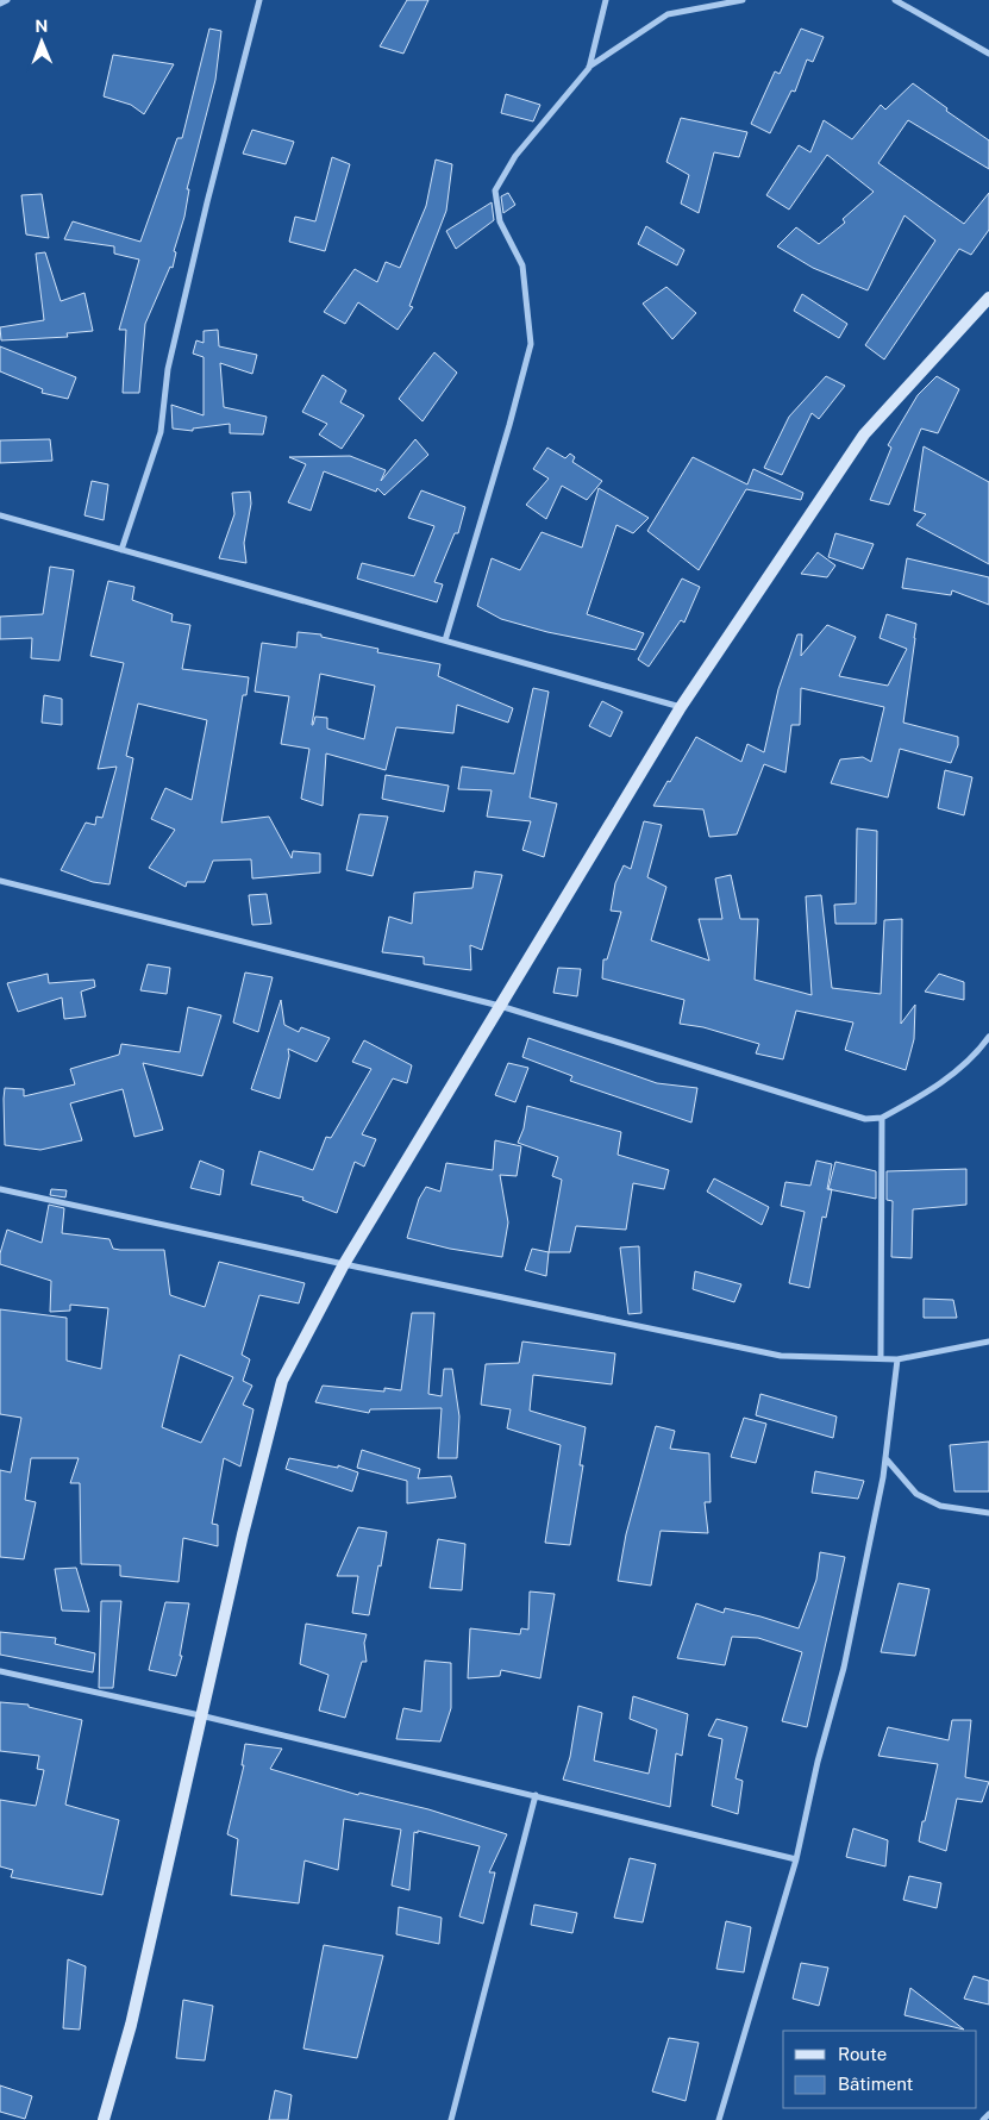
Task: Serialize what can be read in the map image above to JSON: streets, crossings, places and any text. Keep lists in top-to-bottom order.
{
  "legend": ["Route", "Bâtiment"],
  "north": "top"
}
